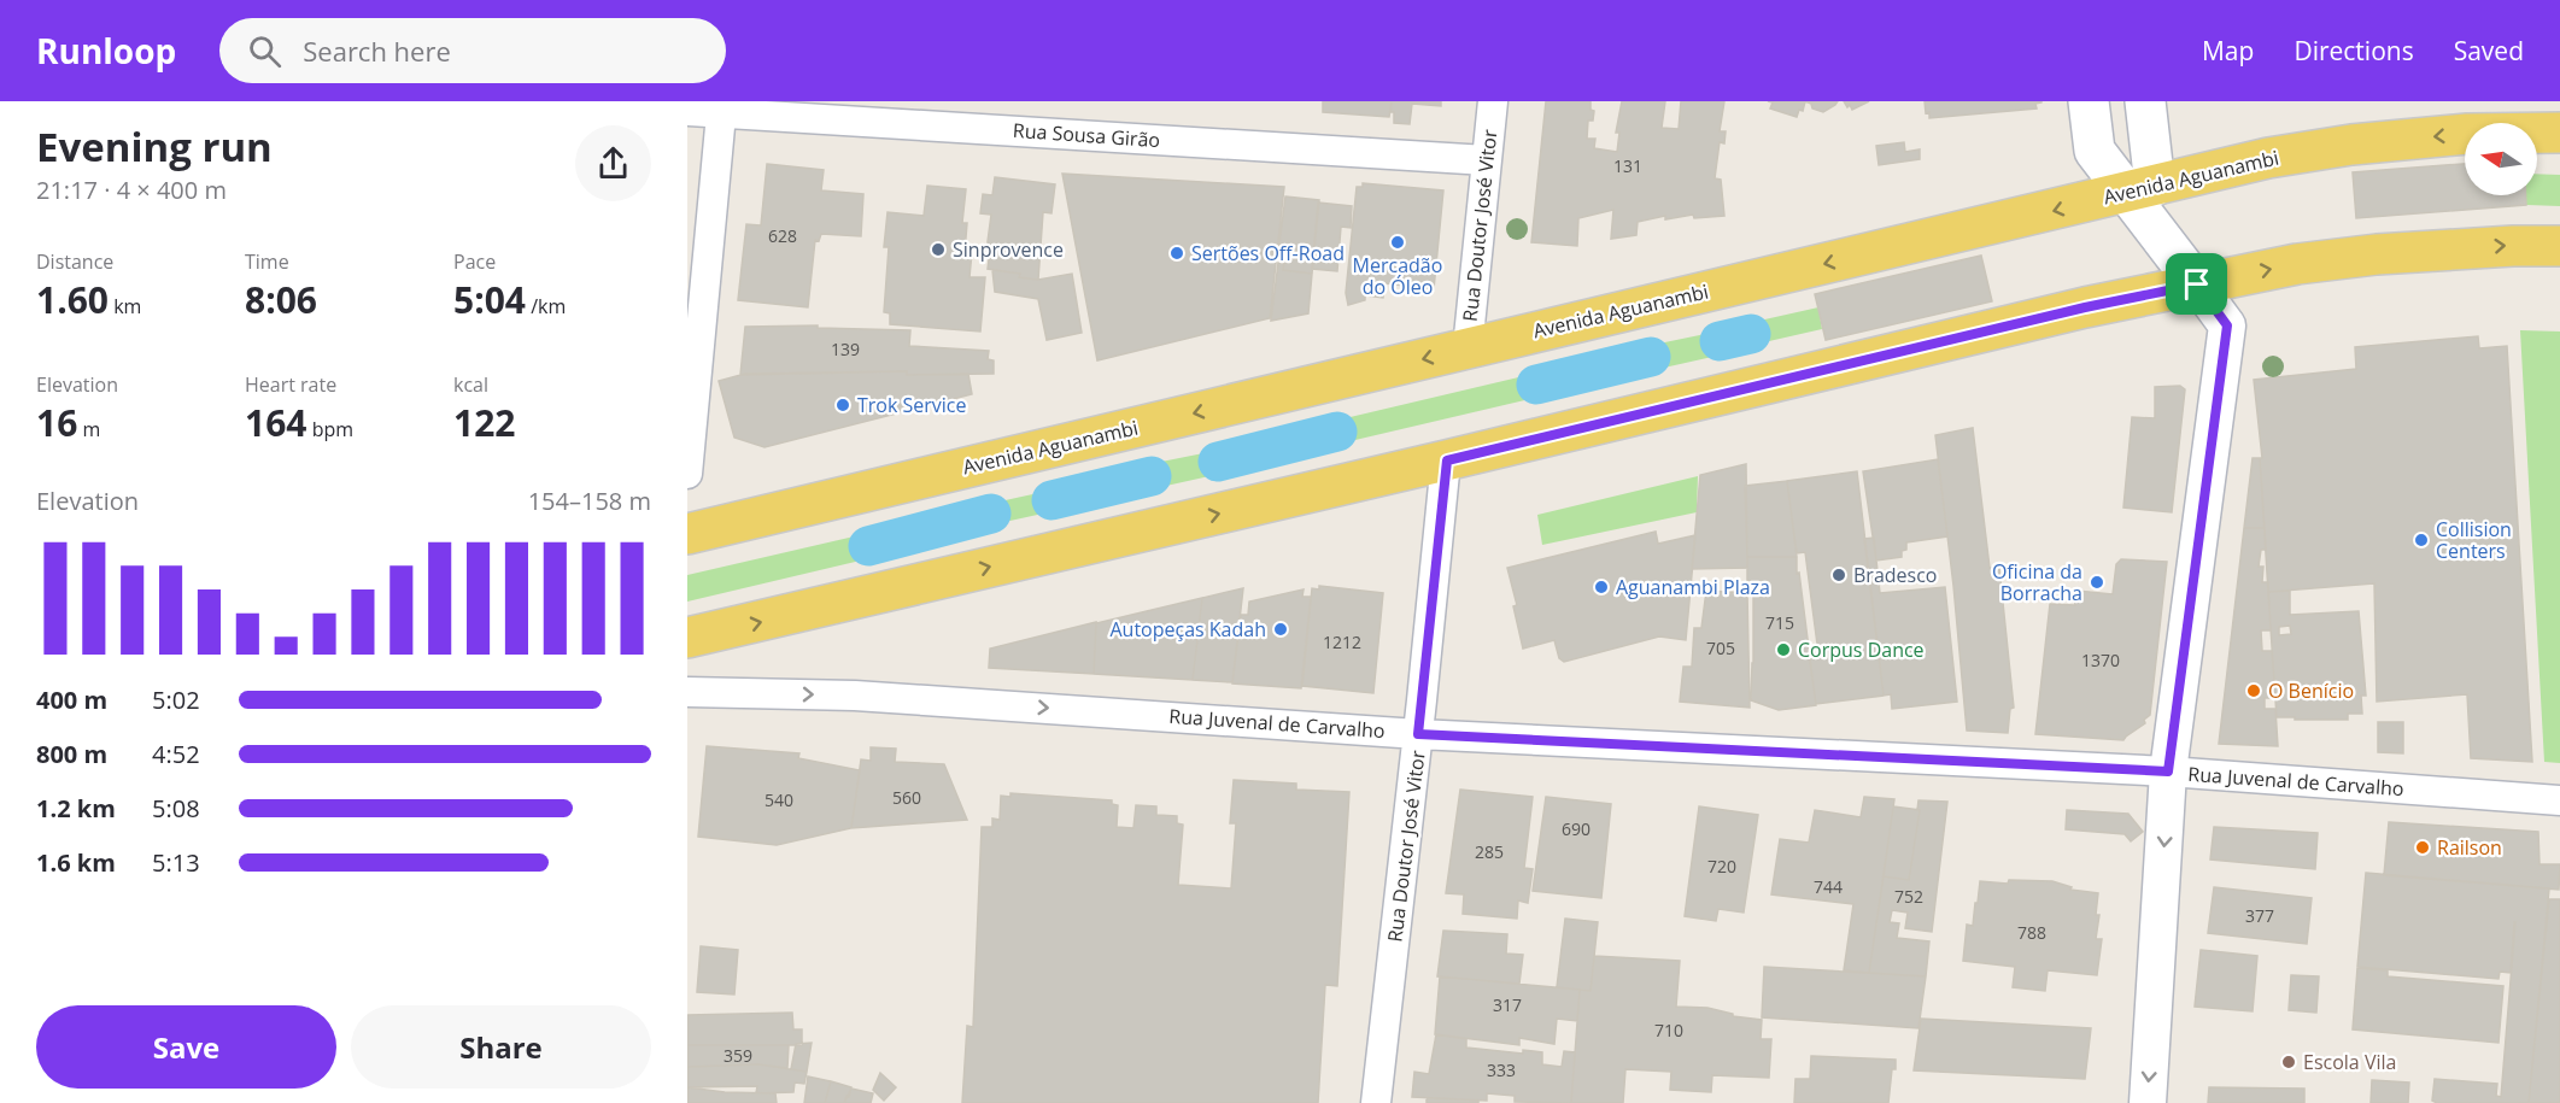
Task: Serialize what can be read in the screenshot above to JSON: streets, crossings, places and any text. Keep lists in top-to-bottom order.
{
  "streets": {
    "main road": ["Avenida Aguanambi"],
    "street": ["Rua Sousa Girão", "Rua Doutor José Vitor", "Rua Juvenal de Carvalho"]
  },
  "crossings": [
    ["Rua Sousa Girão", "Rua Doutor José Vitor"],
    ["Avenida Aguanambi", "Rua Doutor José Vitor"],
    ["Rua Doutor José Vitor", "Rua Juvenal de Carvalho"]
  ],
  "one_way": ["Rua Juvenal de Carvalho"],
  "places": [
    "Mercadão do Óleo",
    "Sinprovence",
    "Sertões Off-Road",
    "Trok Service",
    "Collision Centers",
    "Bradesco",
    "Oficina da Borracha",
    "Aguanambi Plaza",
    "Autopeças Kadah",
    "Corpus Dance",
    "O Benício",
    "Railson",
    "Escola Vila"
  ],
  "house_numbers": [
    "131",
    "628",
    "139",
    "715",
    "1212",
    "705",
    "1370",
    "560",
    "540",
    "690",
    "285",
    "720",
    "744",
    "752",
    "377",
    "788",
    "317",
    "710",
    "359",
    "333"
  ],
  "north": "left",
  "page": {
    "header": "Runloop",
    "search": "Search here",
    "nav": ["Map", "Directions", "Saved"],
    "heading": ["Evening run", "21:17 · 4 × 400 m"],
    "stats": [
      ["Distance", "1.60 km"],
      ["Time", "8:06"],
      ["Pace", "5:04 /km"],
      ["Elevation", "16 m"],
      ["Heart rate", "164 bpm"],
      ["kcal", "122"]
    ],
    "chart": ["Elevation", "154–158 m"],
    "list": [
      {
        "name": "400 m",
        "note": "5:02"
      },
      {
        "name": "800 m",
        "note": "4:52"
      },
      {
        "name": "1.2 km",
        "note": "5:08"
      },
      {
        "name": "1.6 km",
        "note": "5:13"
      }
    ],
    "buttons": ["Save", "Share"]
  }
}
